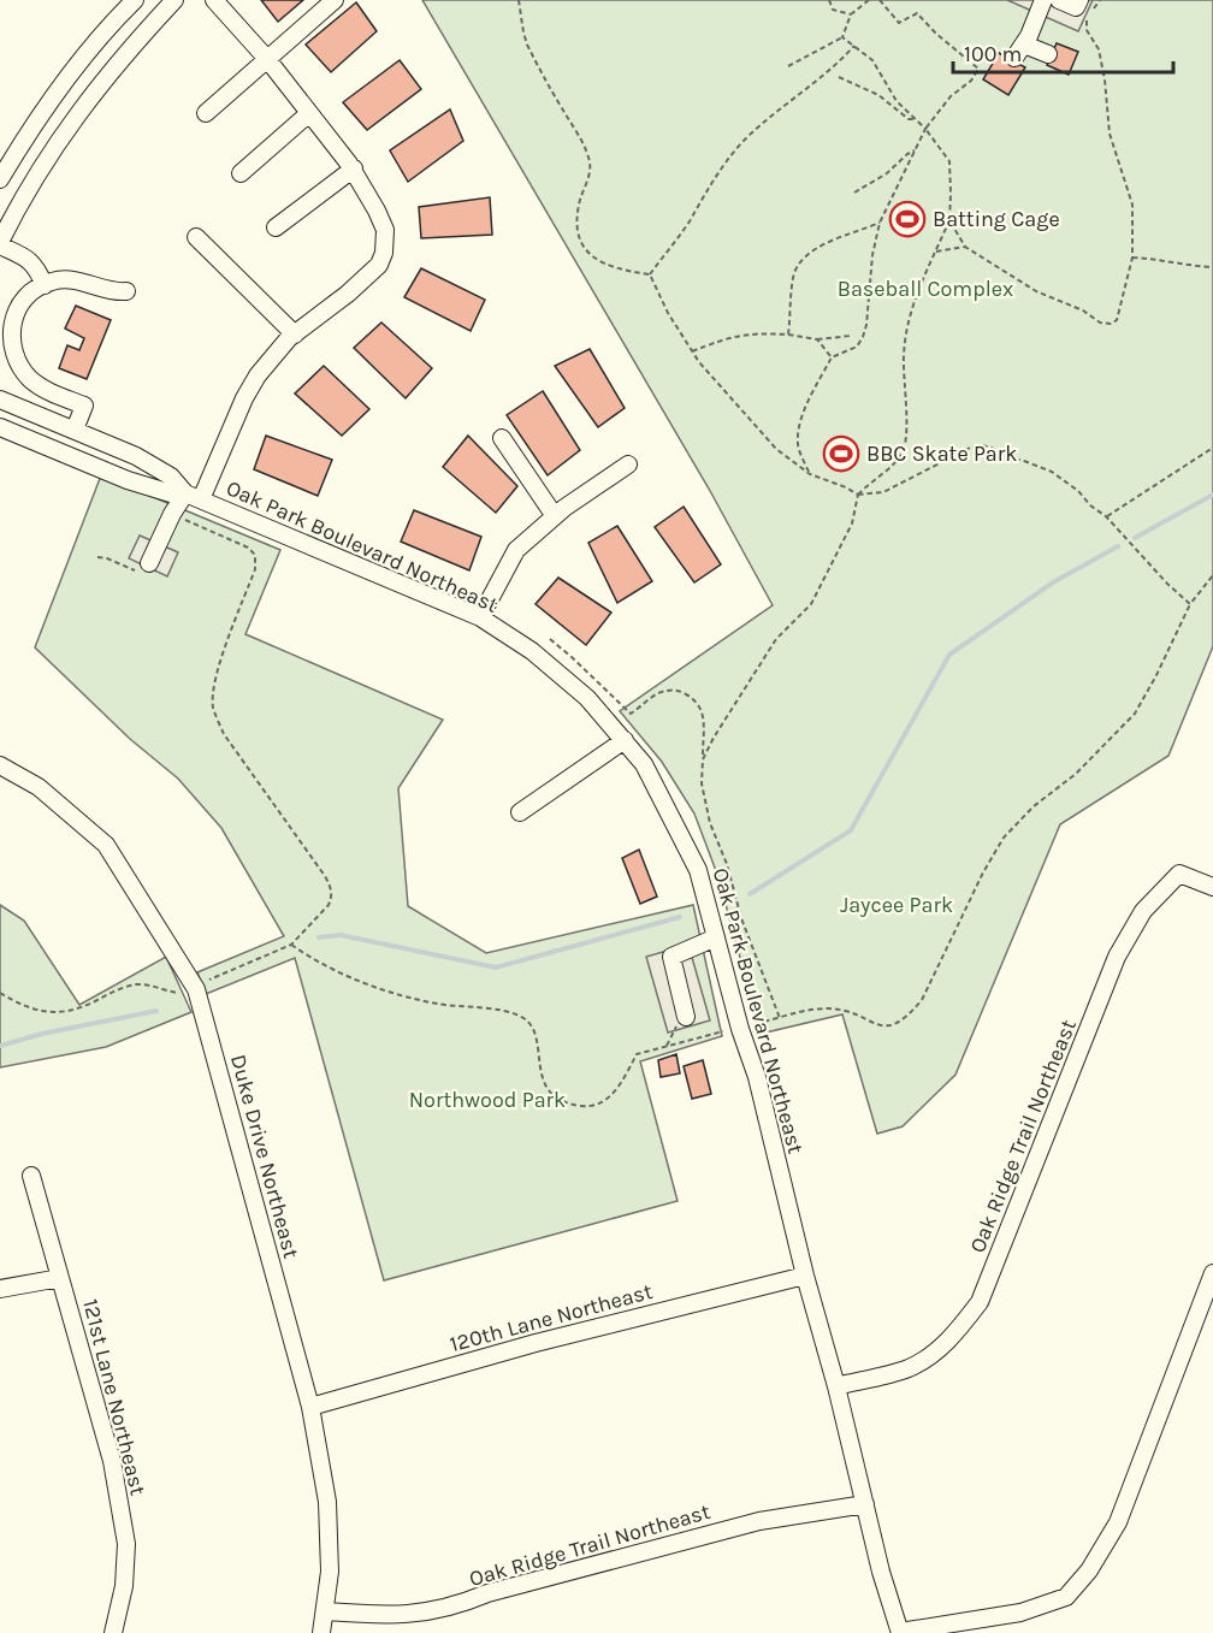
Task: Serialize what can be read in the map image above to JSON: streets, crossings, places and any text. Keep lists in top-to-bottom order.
{
  "streets": {
    "street": [
      "Oak Park Boulevard Northeast",
      "Oak Ridge Trail Northeast",
      "Duke Drive Northeast",
      "120th Lane Northeast",
      "121st Lane Northeast"
    ]
  },
  "crossings": [
    ["Oak Park Boulevard Northeast", "Oak Ridge Trail Northeast"],
    ["Oak Park Boulevard Northeast", "120th Lane Northeast"],
    ["Oak Ridge Trail Northeast", "Duke Drive Northeast"],
    ["Duke Drive Northeast", "120th Lane Northeast"]
  ],
  "parks": ["Baseball Complex", "Jaycee Park", "Northwood Park"],
  "places": {
    "sports": ["Batting Cage", "BBC Skate Park"]
  },
  "scale_bar": "100 m"
}
